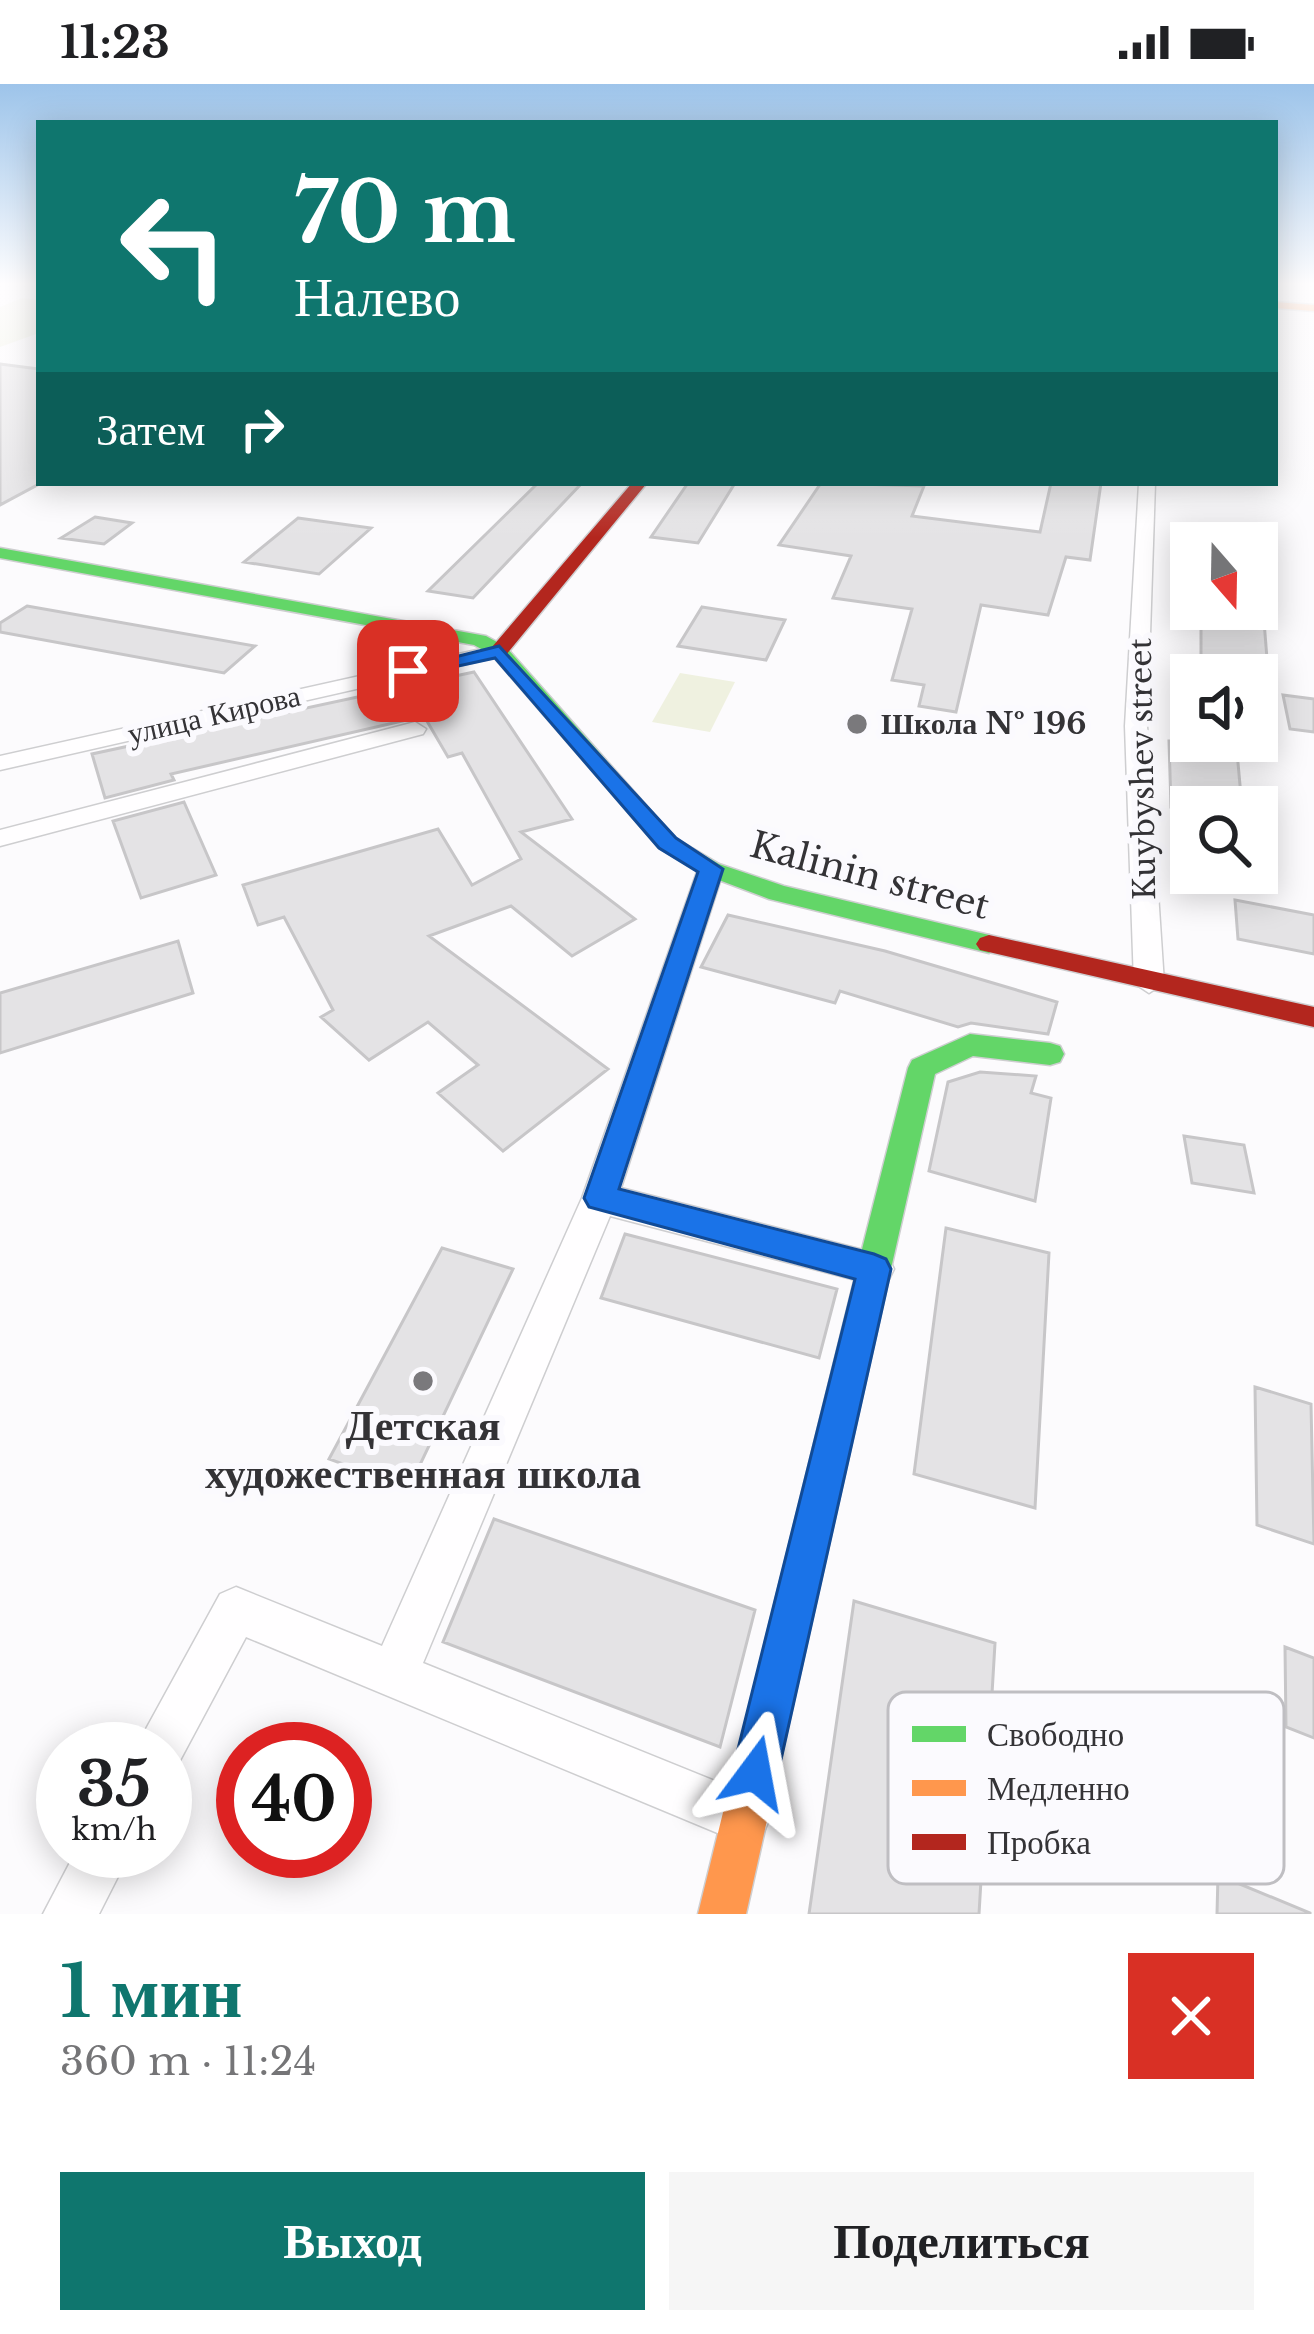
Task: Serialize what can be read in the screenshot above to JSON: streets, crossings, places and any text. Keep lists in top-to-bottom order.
{
  "streets": {
    "main road": ["Kalinin street"],
    "street": ["улица Кирова", "Kuybyshev street"]
  },
  "crossings": [
    ["улица Кирова", "Kalinin street"],
    ["Kuybyshev street", "Kalinin street"]
  ],
  "places": ["Школа № 196", "Детская художественная школа"],
  "legend": ["Свободно", "Медленно", "Пробка"],
  "north": "bottom",
  "page": {
    "status": "11:23",
    "turn": ["70 m", "Налево"],
    "then": "Затем",
    "speed": "35 km/h",
    "limit": "40",
    "heading": ["1 мин", "360 m · 11:24"],
    "buttons": ["Выход", "Поделиться"]
  }
}
